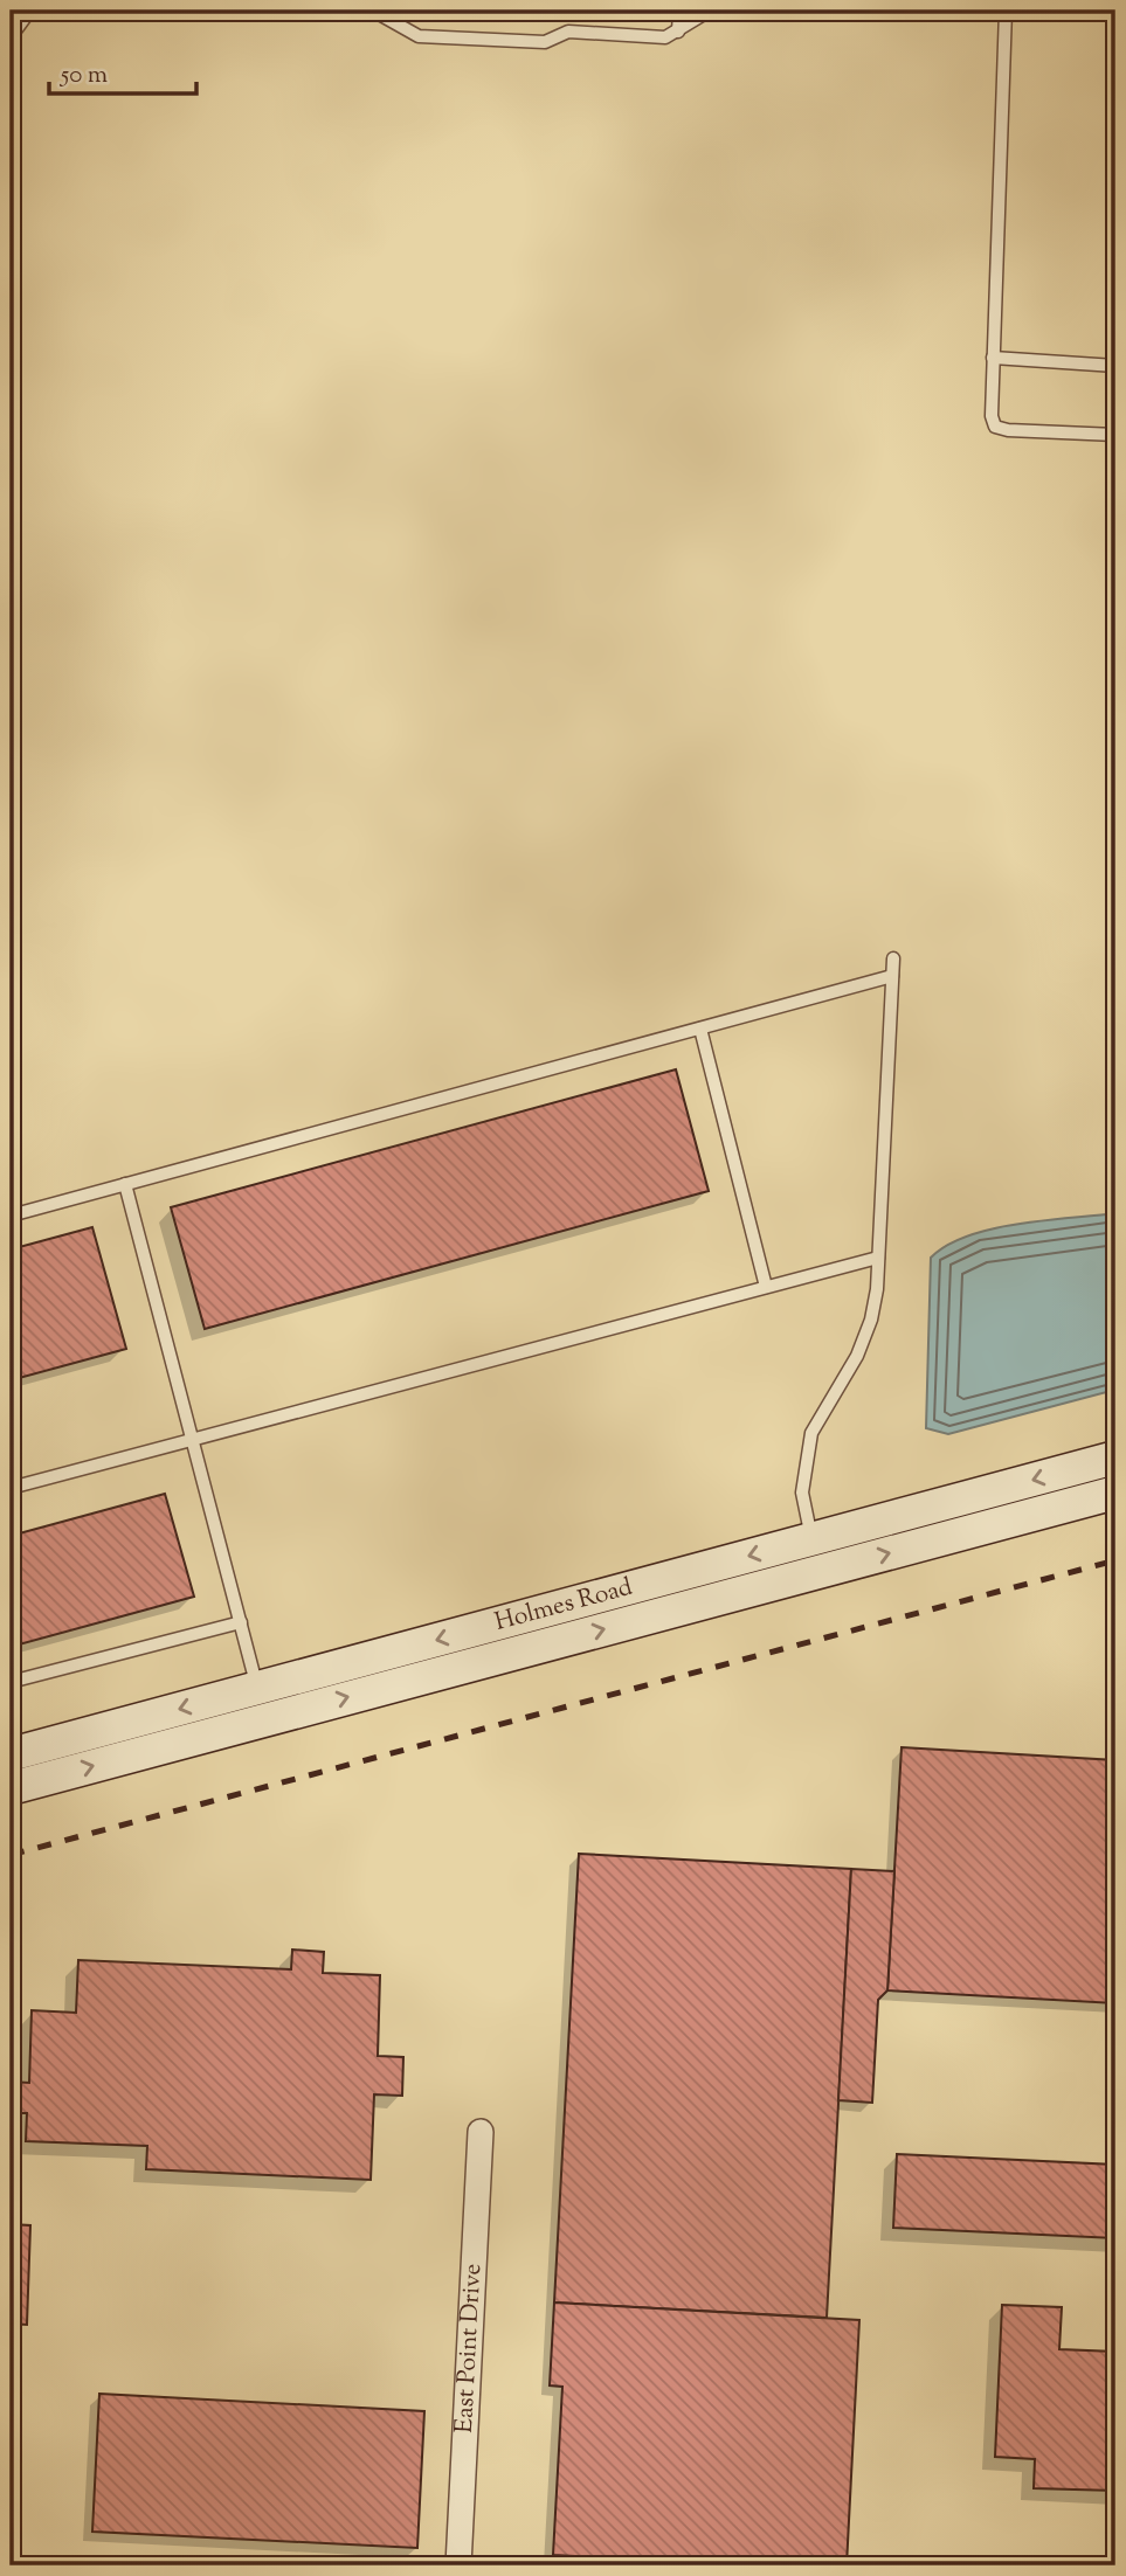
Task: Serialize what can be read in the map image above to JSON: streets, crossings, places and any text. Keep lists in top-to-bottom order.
{
  "streets": {
    "main road": ["Holmes Road"],
    "street": ["East Point Drive"]
  },
  "scale_bar": "50 m"
}
